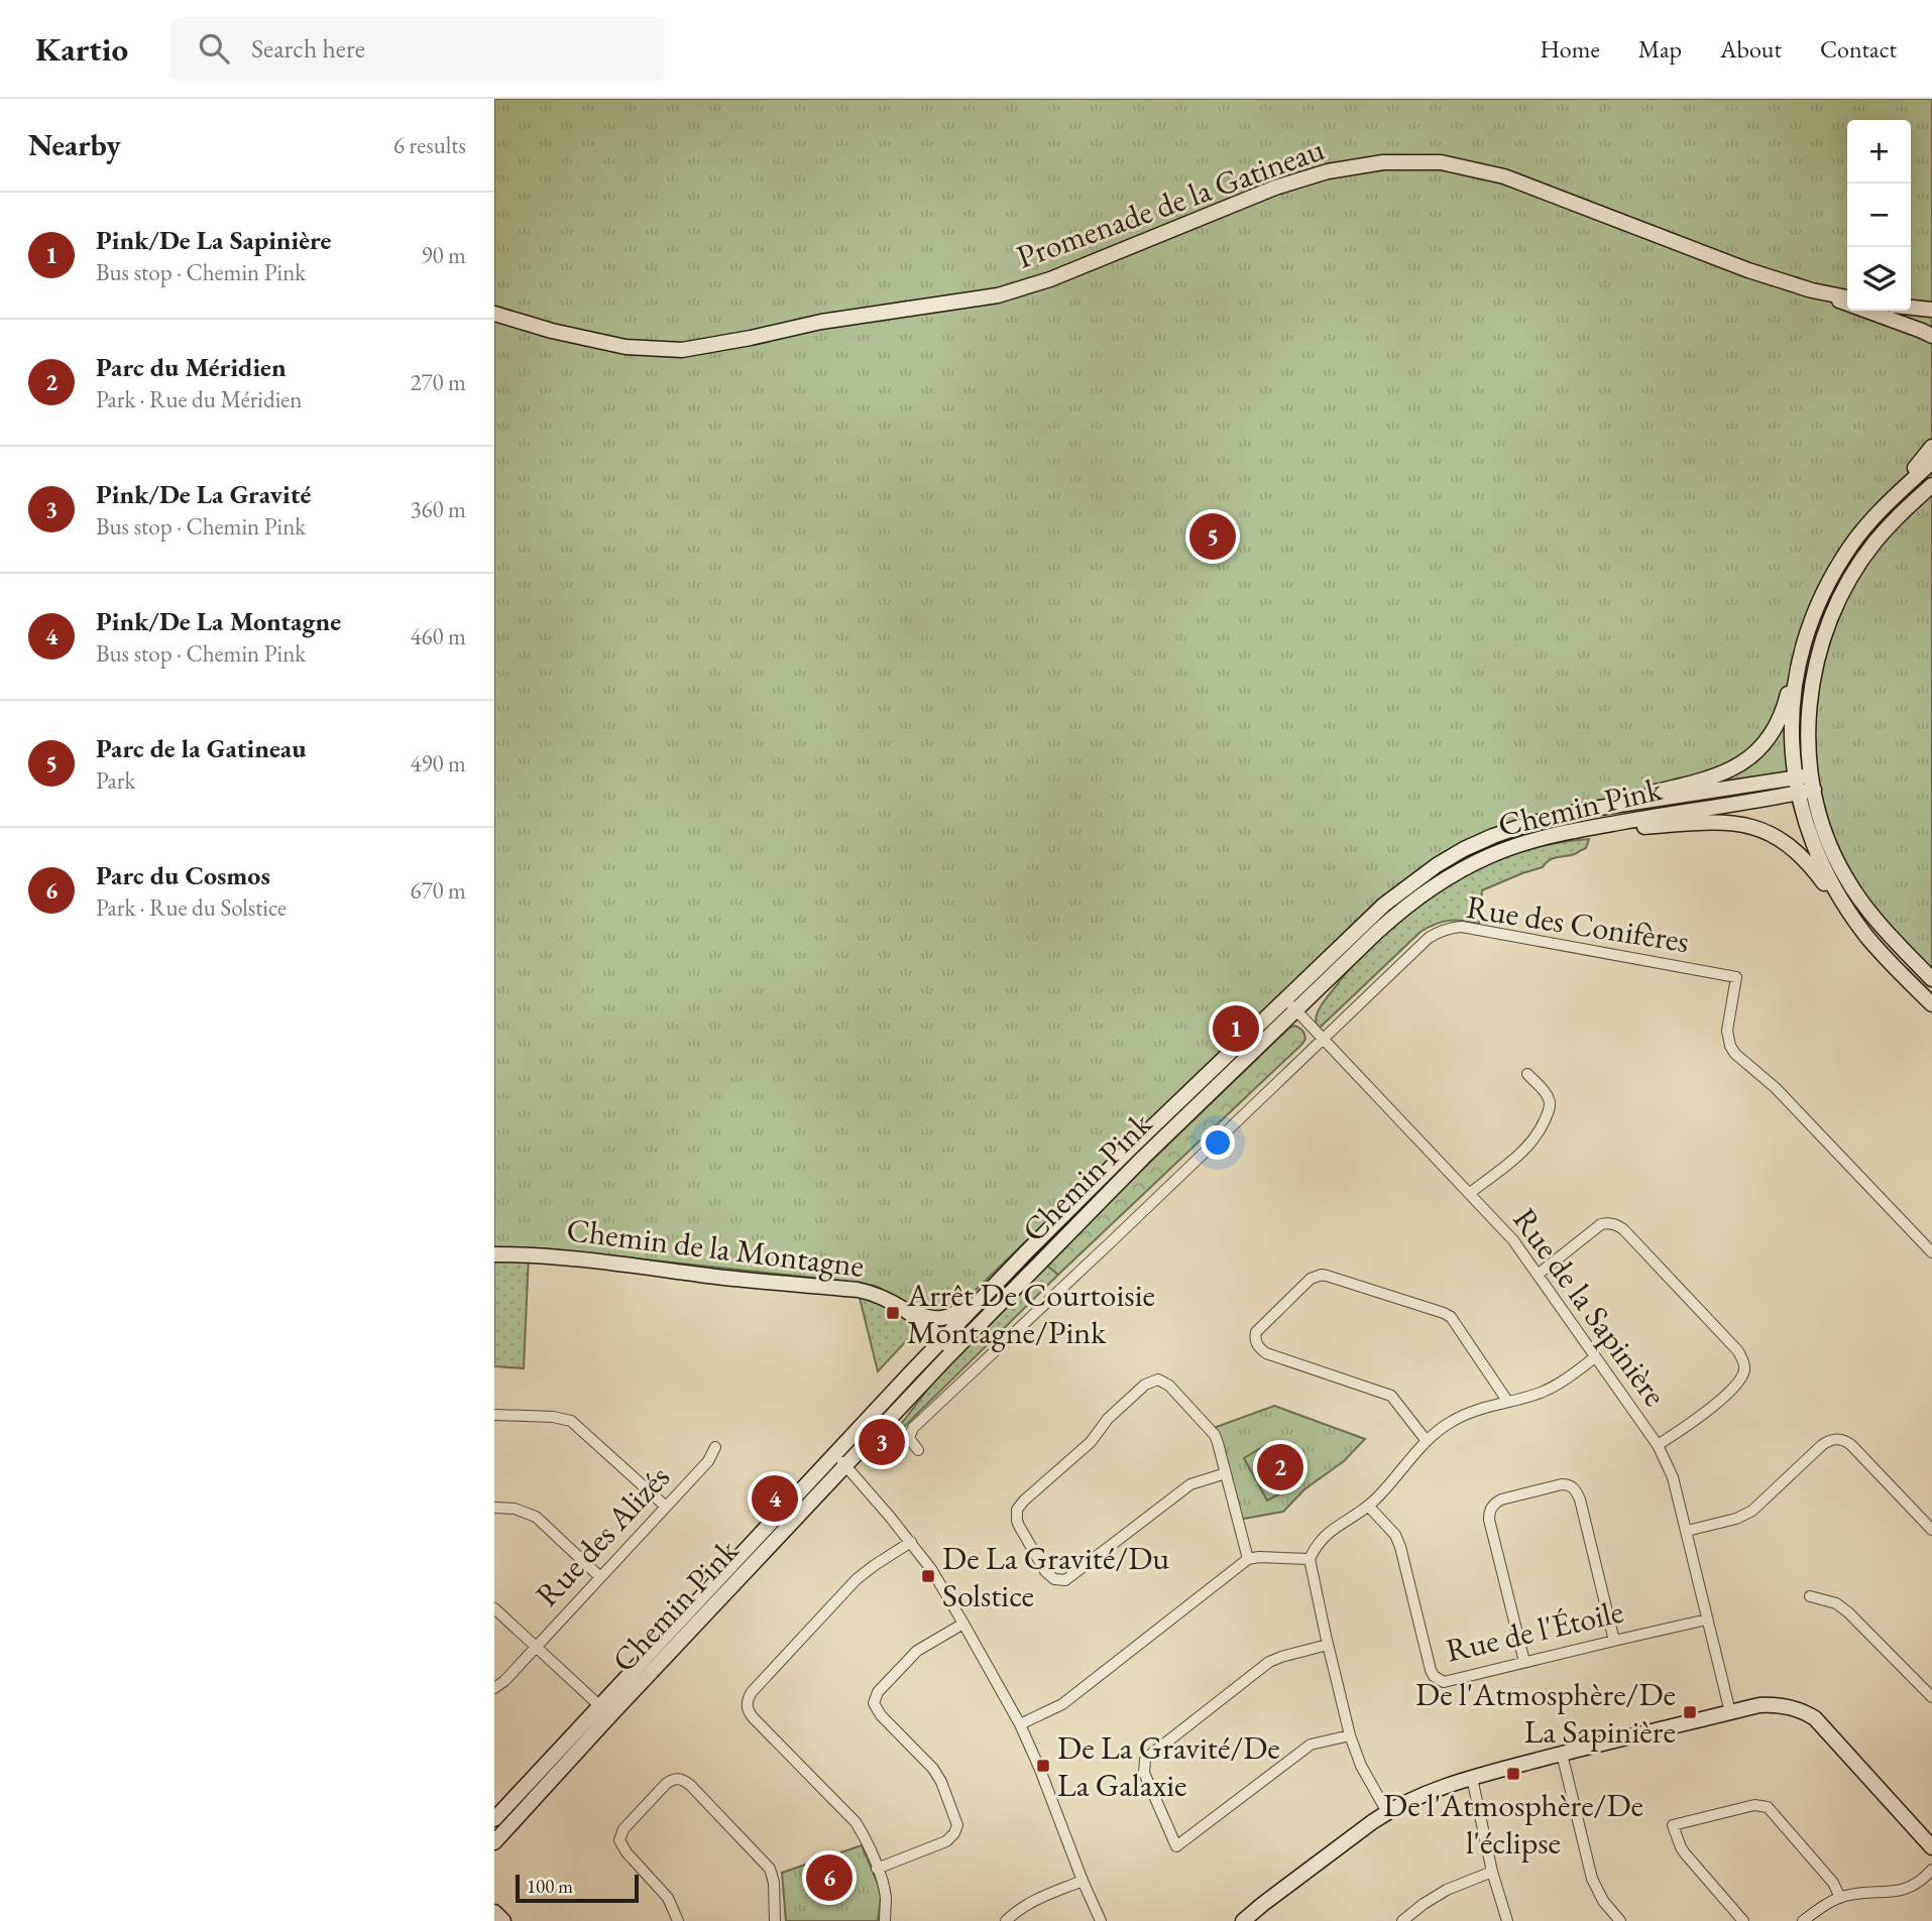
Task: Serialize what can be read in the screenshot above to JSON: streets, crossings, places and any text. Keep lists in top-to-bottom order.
{
  "streets": {
    "main road": ["Promenade de la Gatineau", "Chemin Pink", "Chemin de la Montagne"],
    "street": [
      "Rue des Conifères",
      "Rue de la Sapinière",
      "Rue des Alizés",
      "Rue de l'Étoile"
    ]
  },
  "crossings": [
    ["Chemin Pink", "Chemin de la Montagne"],
    ["Chemin Pink", "Rue de la Sapinière"],
    ["Rue des Conifères", "Rue de la Sapinière"],
    ["Rue de la Sapinière", "Rue de l'Étoile"]
  ],
  "places": {
    "transit": [
      "Arrêt De Courtoisie Montagne/Pink",
      "De La Gravité/Du Solstice",
      "De l'Atmosphère/De La Sapinière",
      "De La Gravité/De La Galaxie",
      "De l'Atmosphère/De l'éclipse"
    ]
  },
  "scale_bar": "100 m",
  "page": {
    "header": "Kartio",
    "search": "Search here",
    "nav": [
      "Home",
      "Map",
      "About",
      "Contact"
    ],
    "heading": ["Nearby", "6 results"],
    "map_buttons": ["+", "−"],
    "list": [
      {
        "mark": "1",
        "name": "Pink/De La Sapinière",
        "note": "Bus stop · Chemin Pink",
        "value": "90 m"
      },
      {
        "mark": "2",
        "name": "Parc du Méridien",
        "note": "Park · Rue du Méridien",
        "value": "270 m"
      },
      {
        "mark": "3",
        "name": "Pink/De La Gravité",
        "note": "Bus stop · Chemin Pink",
        "value": "360 m"
      },
      {
        "mark": "4",
        "name": "Pink/De La Montagne",
        "note": "Bus stop · Chemin Pink",
        "value": "460 m"
      },
      {
        "mark": "5",
        "name": "Parc de la Gatineau",
        "note": "Park",
        "value": "490 m"
      },
      {
        "mark": "6",
        "name": "Parc du Cosmos",
        "note": "Park · Rue du Solstice",
        "value": "670 m"
      }
    ],
    "pins": [
      "5",
      "1",
      "3",
      "2",
      "4",
      "6"
    ],
    "scale": "100 m"
  }
}
